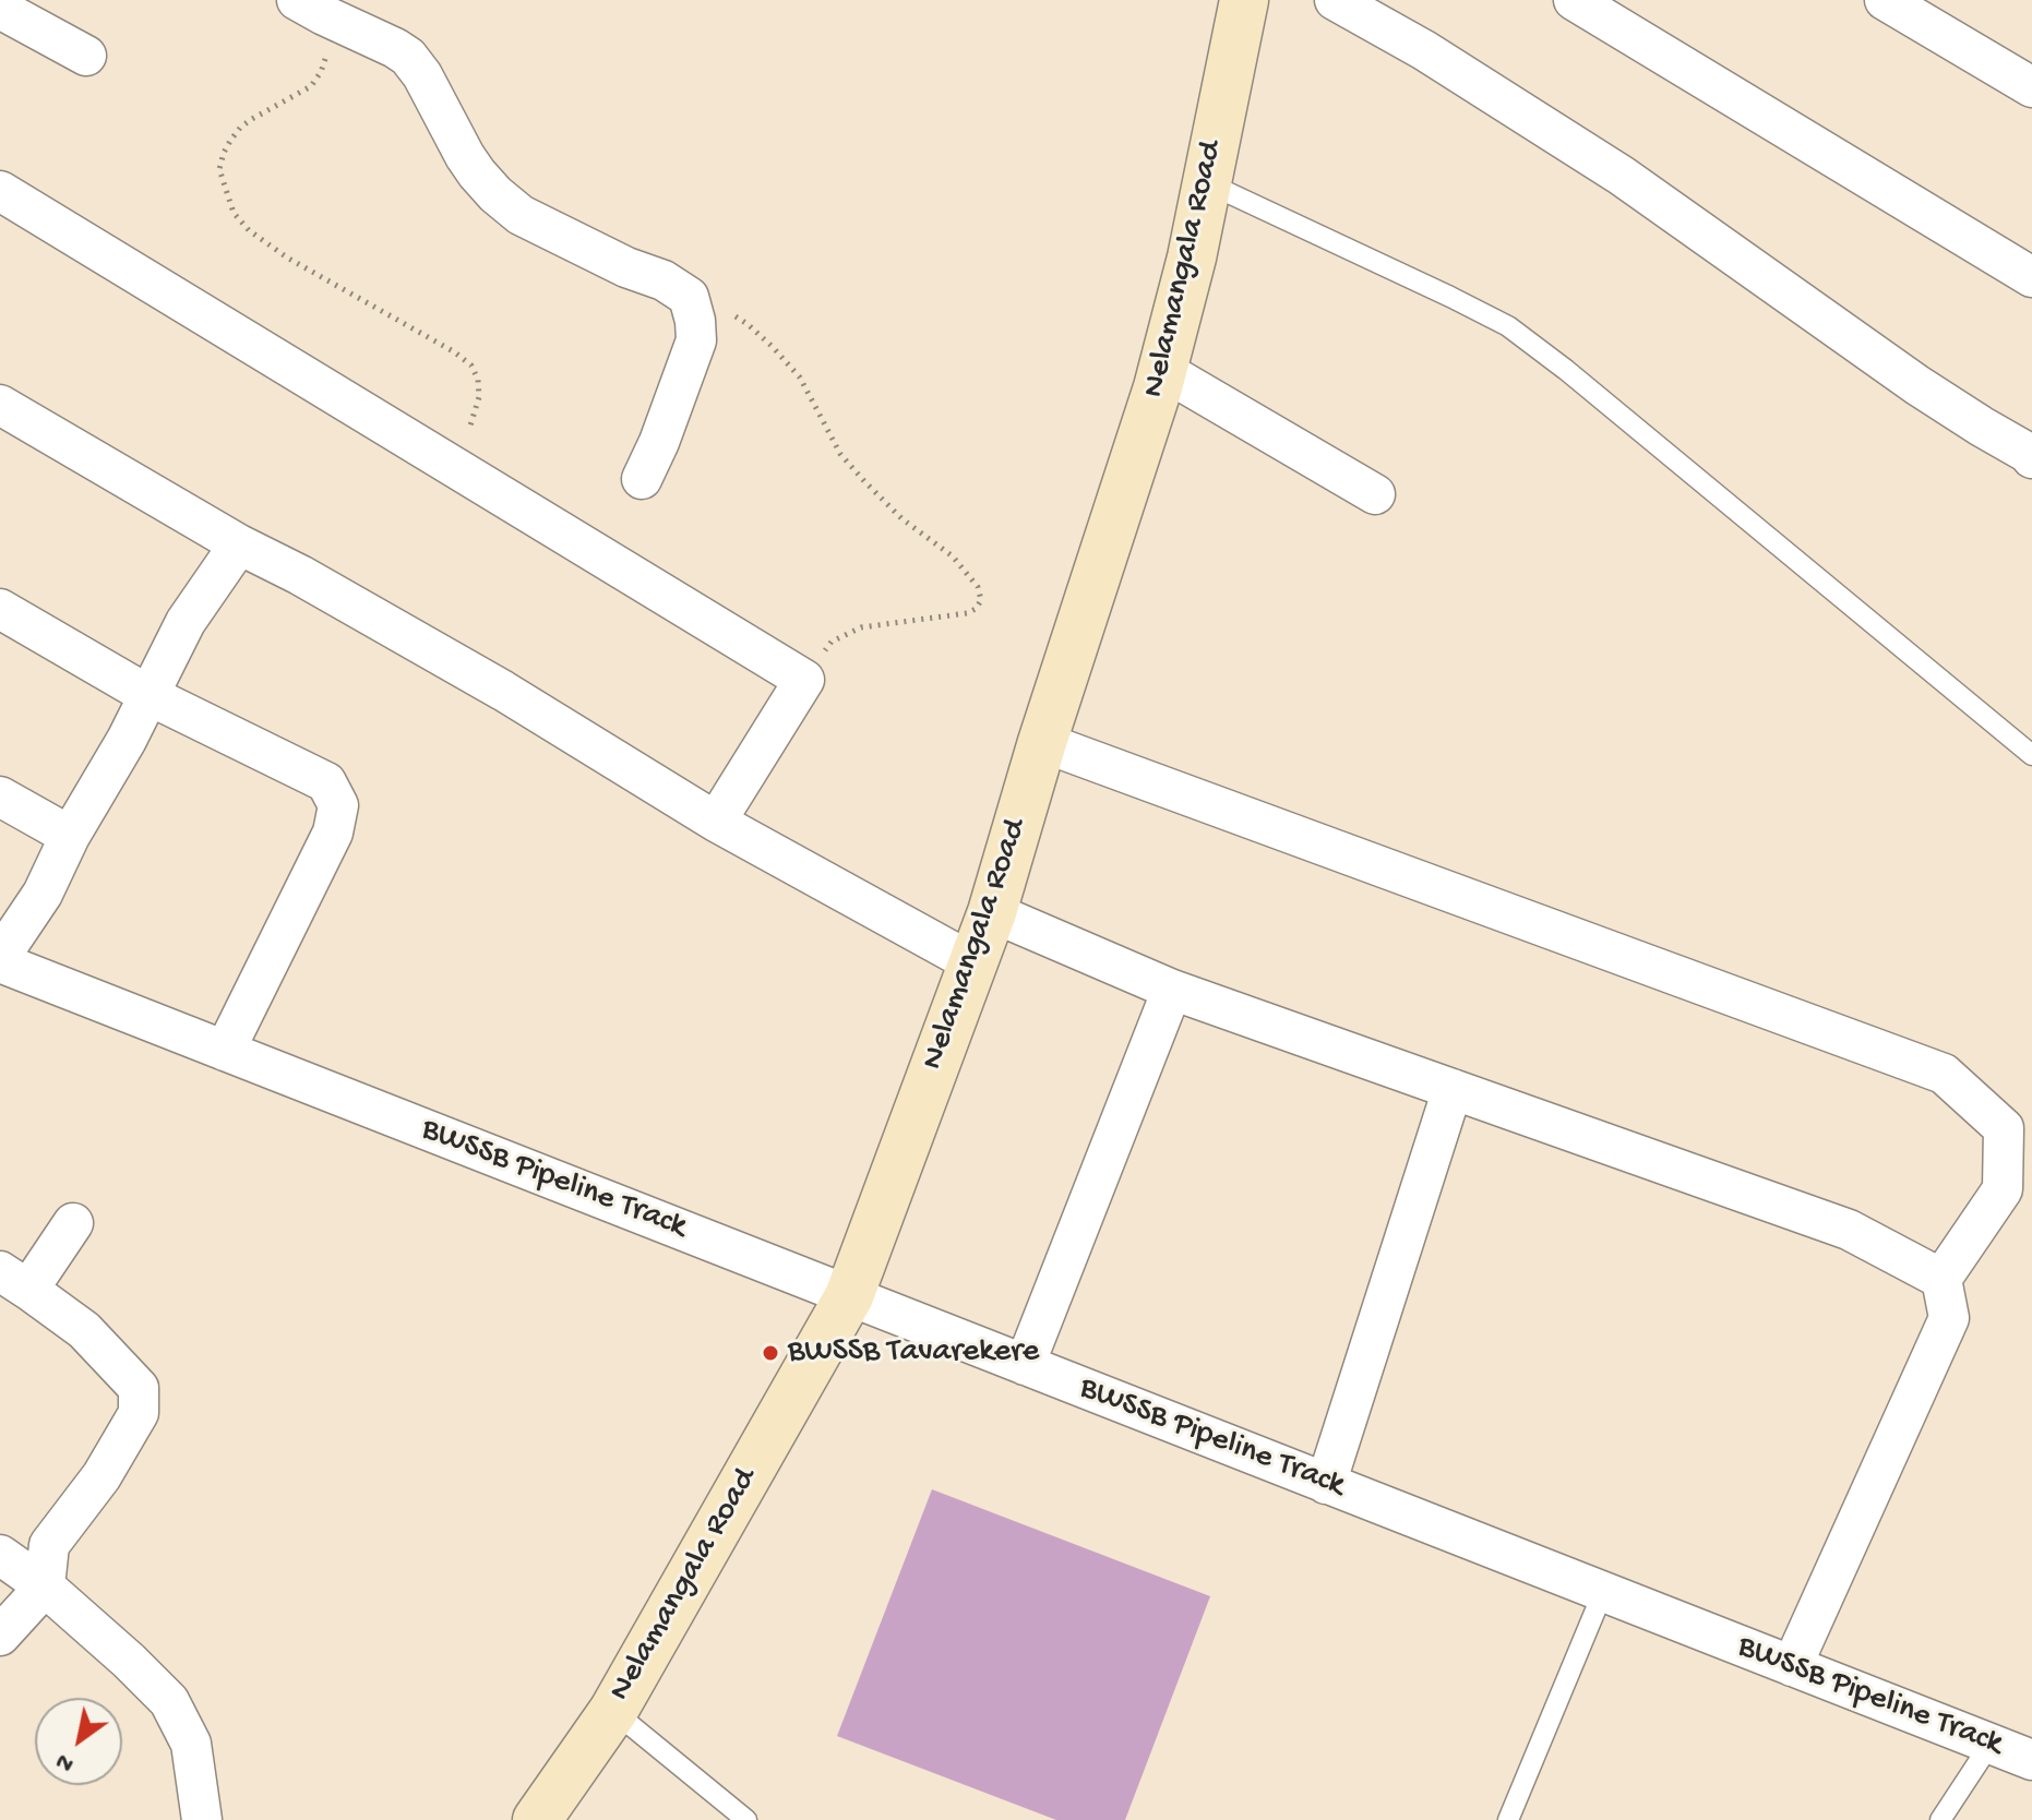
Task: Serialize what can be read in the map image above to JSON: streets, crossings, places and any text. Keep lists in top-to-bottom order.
{
  "streets": {
    "main road": ["Nelamangala Road"],
    "street": ["BWSSB Pipeline Track"]
  },
  "crossings": [
    ["Nelamangala Road", "BWSSB Pipeline Track"]
  ],
  "places": ["BWSSB Tavarekere"],
  "north": "bottom left"
}
